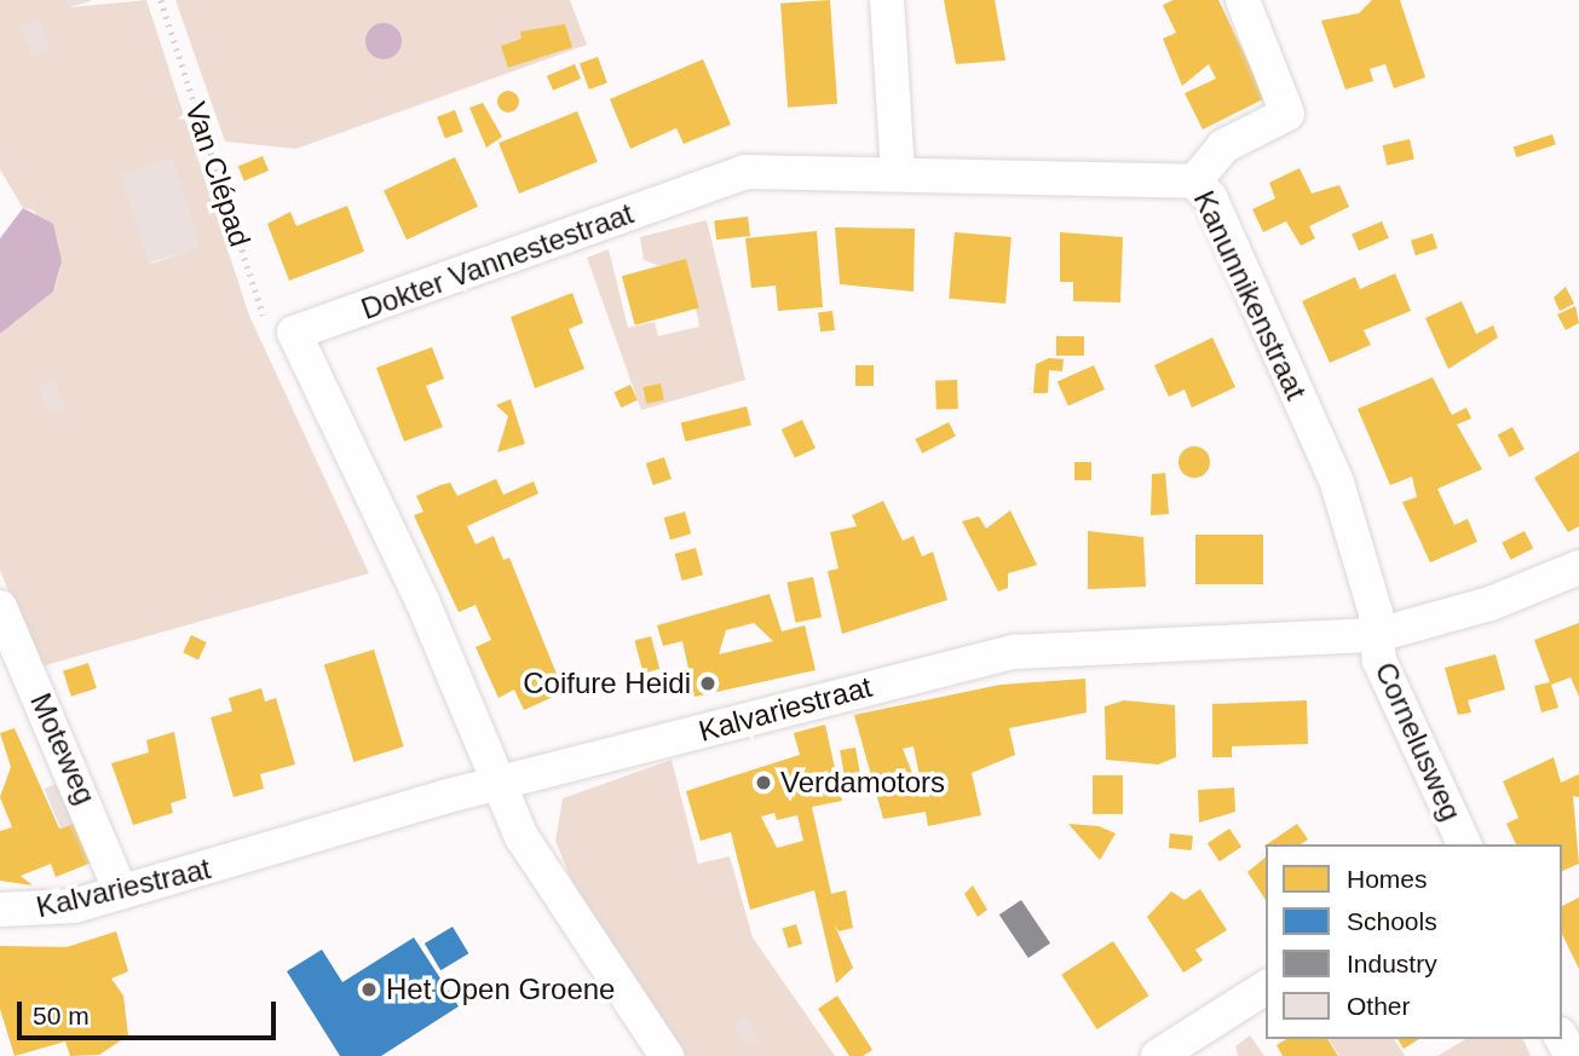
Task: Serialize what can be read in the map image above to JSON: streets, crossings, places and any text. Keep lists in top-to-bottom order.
{
  "streets": {
    "street": [
      "Dokter Vannestestraat",
      "Kanunnikenstraat",
      "Kalvariestraat",
      "Cornelusweg",
      "Moteweg"
    ],
    "path": ["Van Clépad"]
  },
  "crossings": [
    ["Van Clépad", "Dokter Vannestestraat"],
    ["Dokter Vannestestraat", "Kanunnikenstraat"],
    ["Kanunnikenstraat", "Kalvariestraat"],
    ["Kanunnikenstraat", "Cornelusweg"],
    ["Kalvariestraat", "Cornelusweg"],
    ["Kalvariestraat", "Moteweg"]
  ],
  "places": ["Coifure Heidi", "Verdamotors", "Het Open Groene"],
  "legend": [
    "Homes",
    "Schools",
    "Industry",
    "Other"
  ],
  "scale_bar": "50 m"
}
